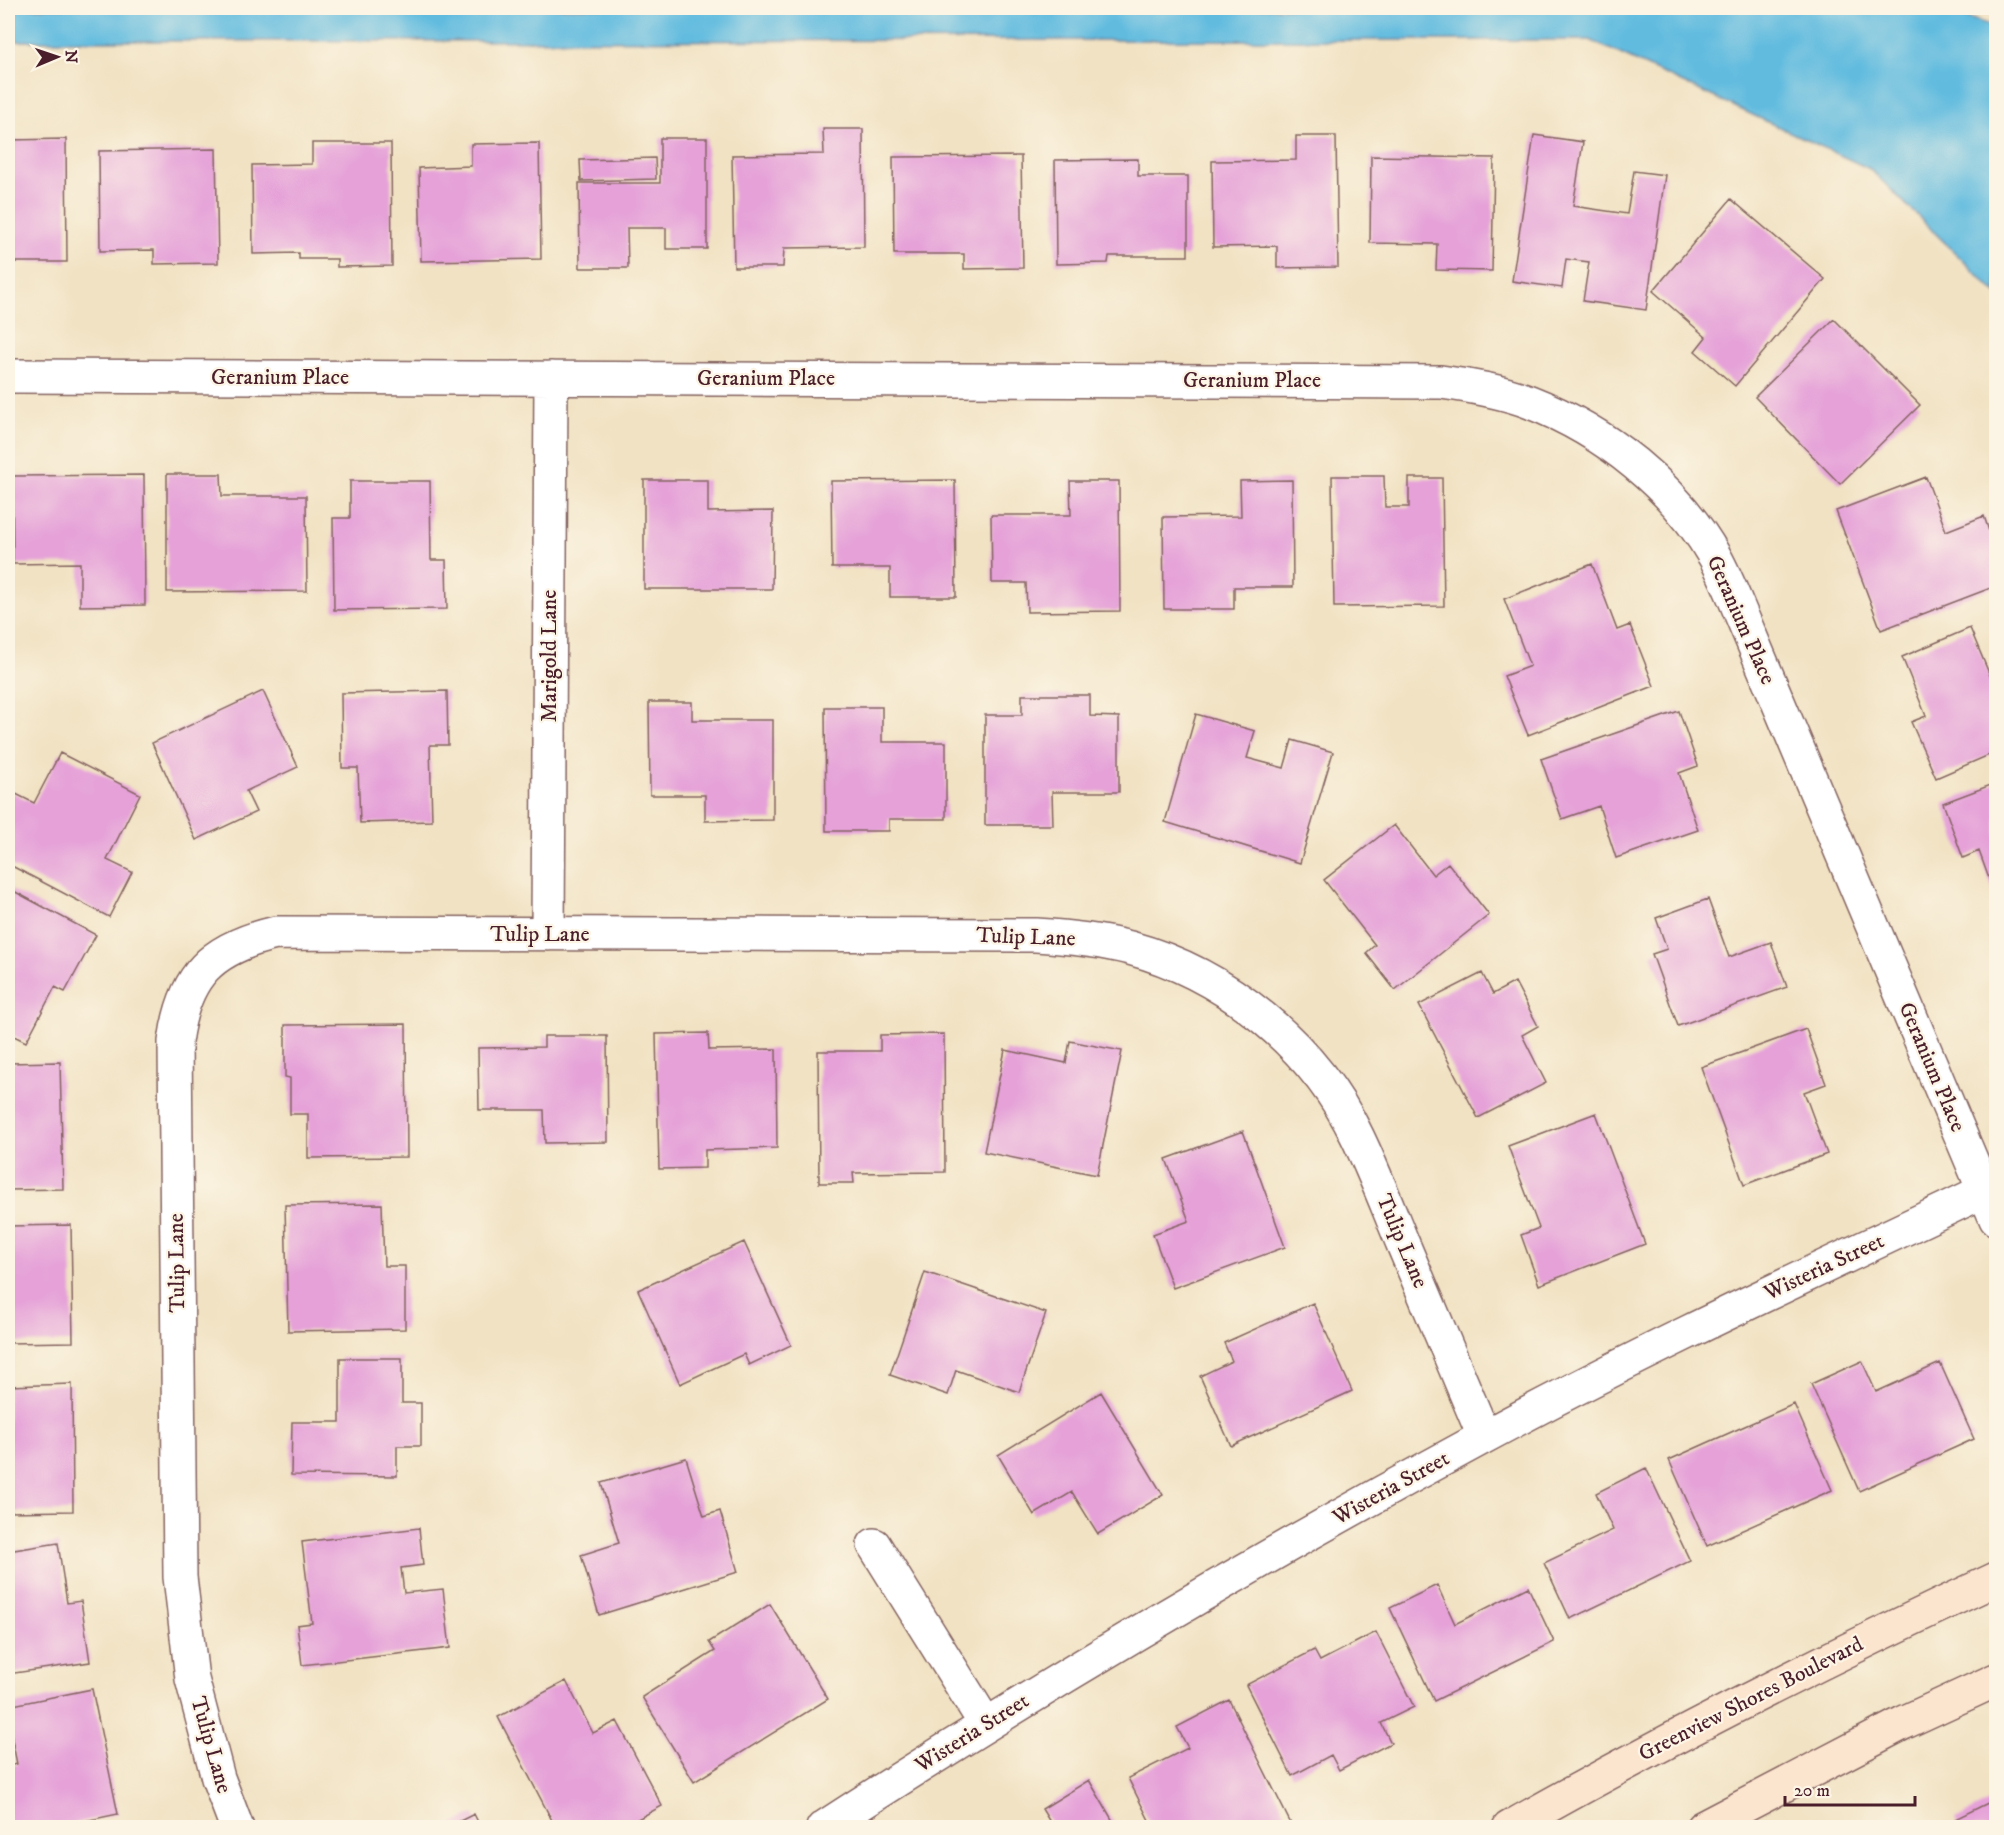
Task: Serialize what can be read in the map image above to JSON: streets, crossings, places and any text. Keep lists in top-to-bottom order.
{
  "streets": {
    "street": [
      "Geranium Place",
      "Marigold Lane",
      "Tulip Lane",
      "Wisteria Street",
      "Greenview Shores Boulevard"
    ]
  },
  "crossings": [
    ["Geranium Place", "Marigold Lane"],
    ["Geranium Place", "Wisteria Street"],
    ["Marigold Lane", "Tulip Lane"],
    ["Tulip Lane", "Wisteria Street"]
  ],
  "scale_bar": "20 m",
  "north": "right"
}
